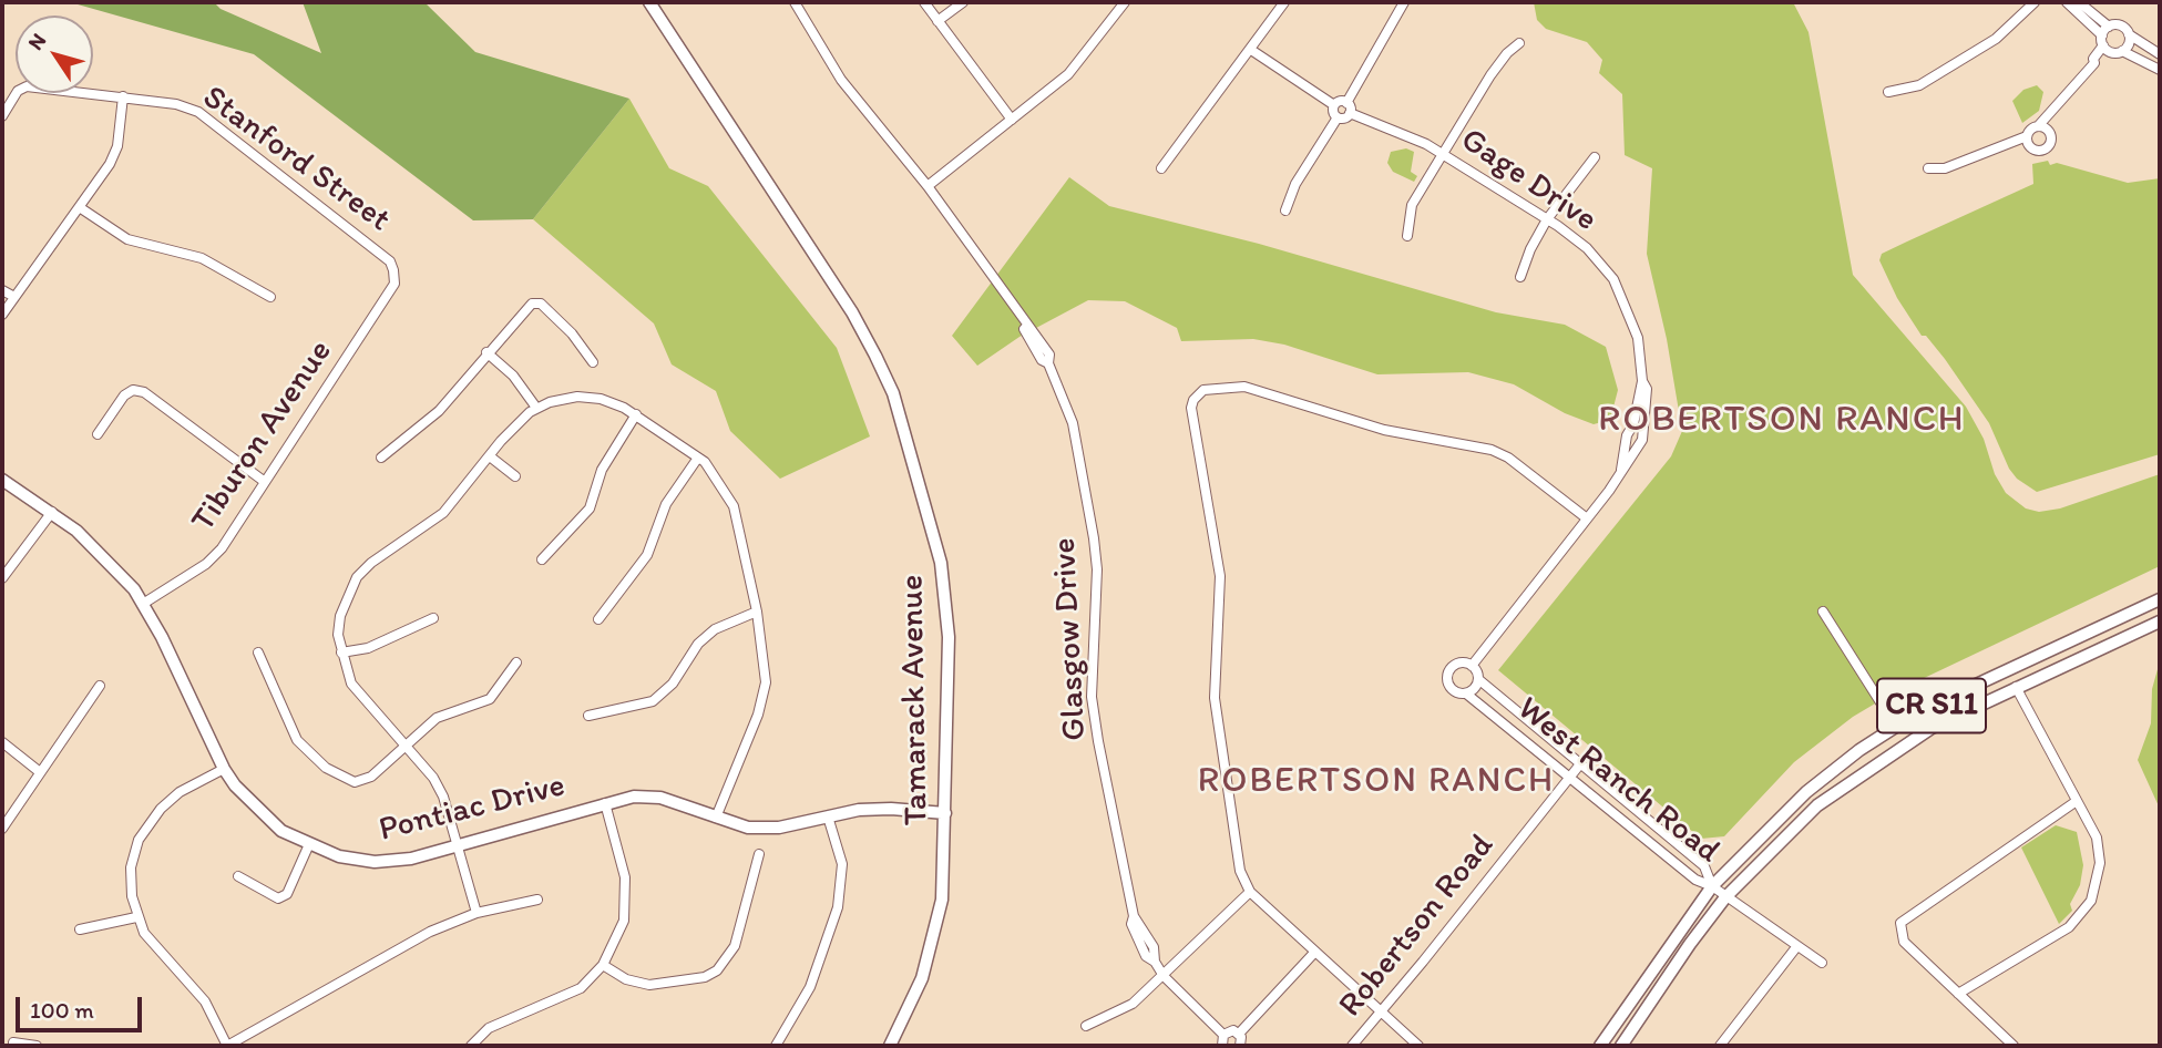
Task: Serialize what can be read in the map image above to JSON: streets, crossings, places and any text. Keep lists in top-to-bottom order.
{
  "streets": {
    "main road": ["Tamarack Avenue", "CR S11", "Pontiac Drive"],
    "street": [
      "Stanford Street",
      "Gage Drive",
      "Tiburon Avenue",
      "Glasgow Drive",
      "West Ranch Road",
      "Robertson Road"
    ]
  },
  "crossings": [
    ["Stanford Street", "Tiburon Avenue"],
    ["Gage Drive", "West Ranch Road"],
    ["Tiburon Avenue", "Pontiac Drive"],
    ["Tamarack Avenue", "Pontiac Drive"],
    ["CR S11", "West Ranch Road"],
    ["West Ranch Road", "Robertson Road"]
  ],
  "districts": ["ROBERTSON RANCH", "ROBERTSON RANCH"],
  "scale_bar": "100 m",
  "north": "top left"
}
